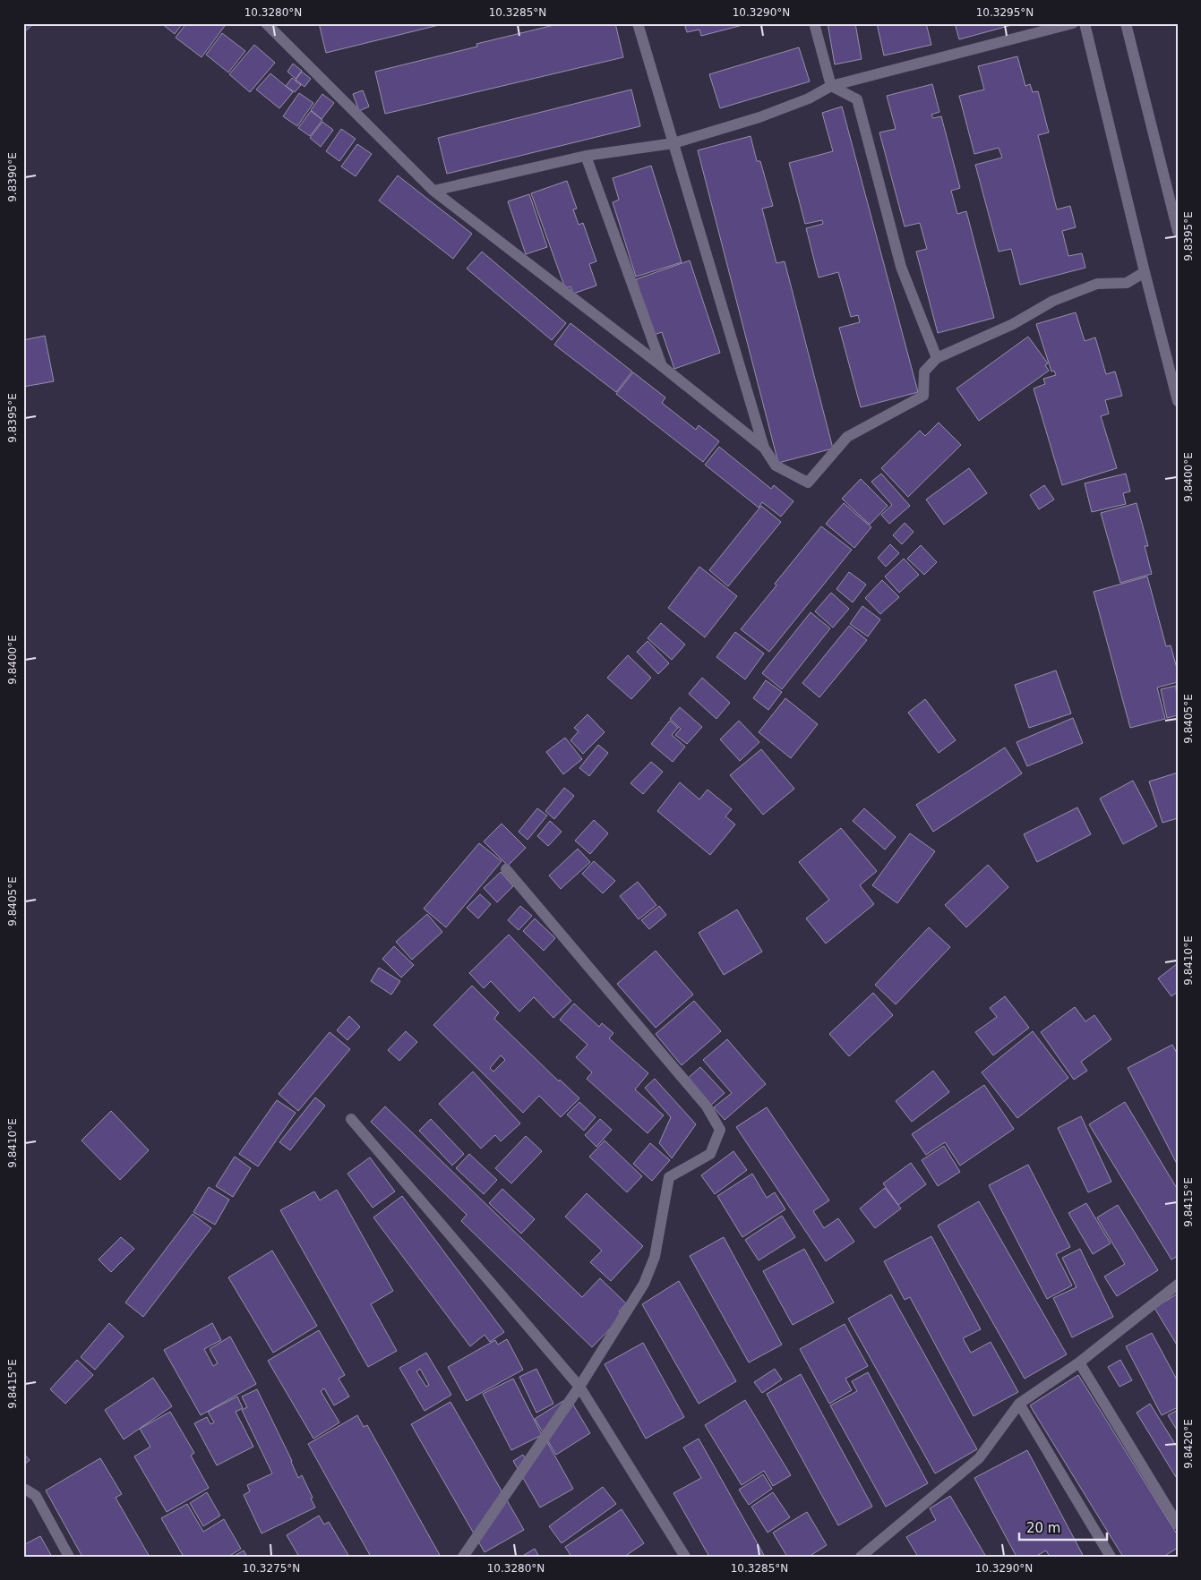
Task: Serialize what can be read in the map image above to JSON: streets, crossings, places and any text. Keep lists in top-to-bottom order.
{
  "scale_bar": "20 m",
  "coordinates": [
    "10.3280°N",
    "10.3285°N",
    "10.3290°N",
    "10.3295°N",
    "9.8390°E",
    "9.8395°E",
    "9.8400°E",
    "9.8405°E",
    "9.8410°E",
    "9.8415°E",
    "9.8420°E",
    "10.3275°N"
  ]
}
